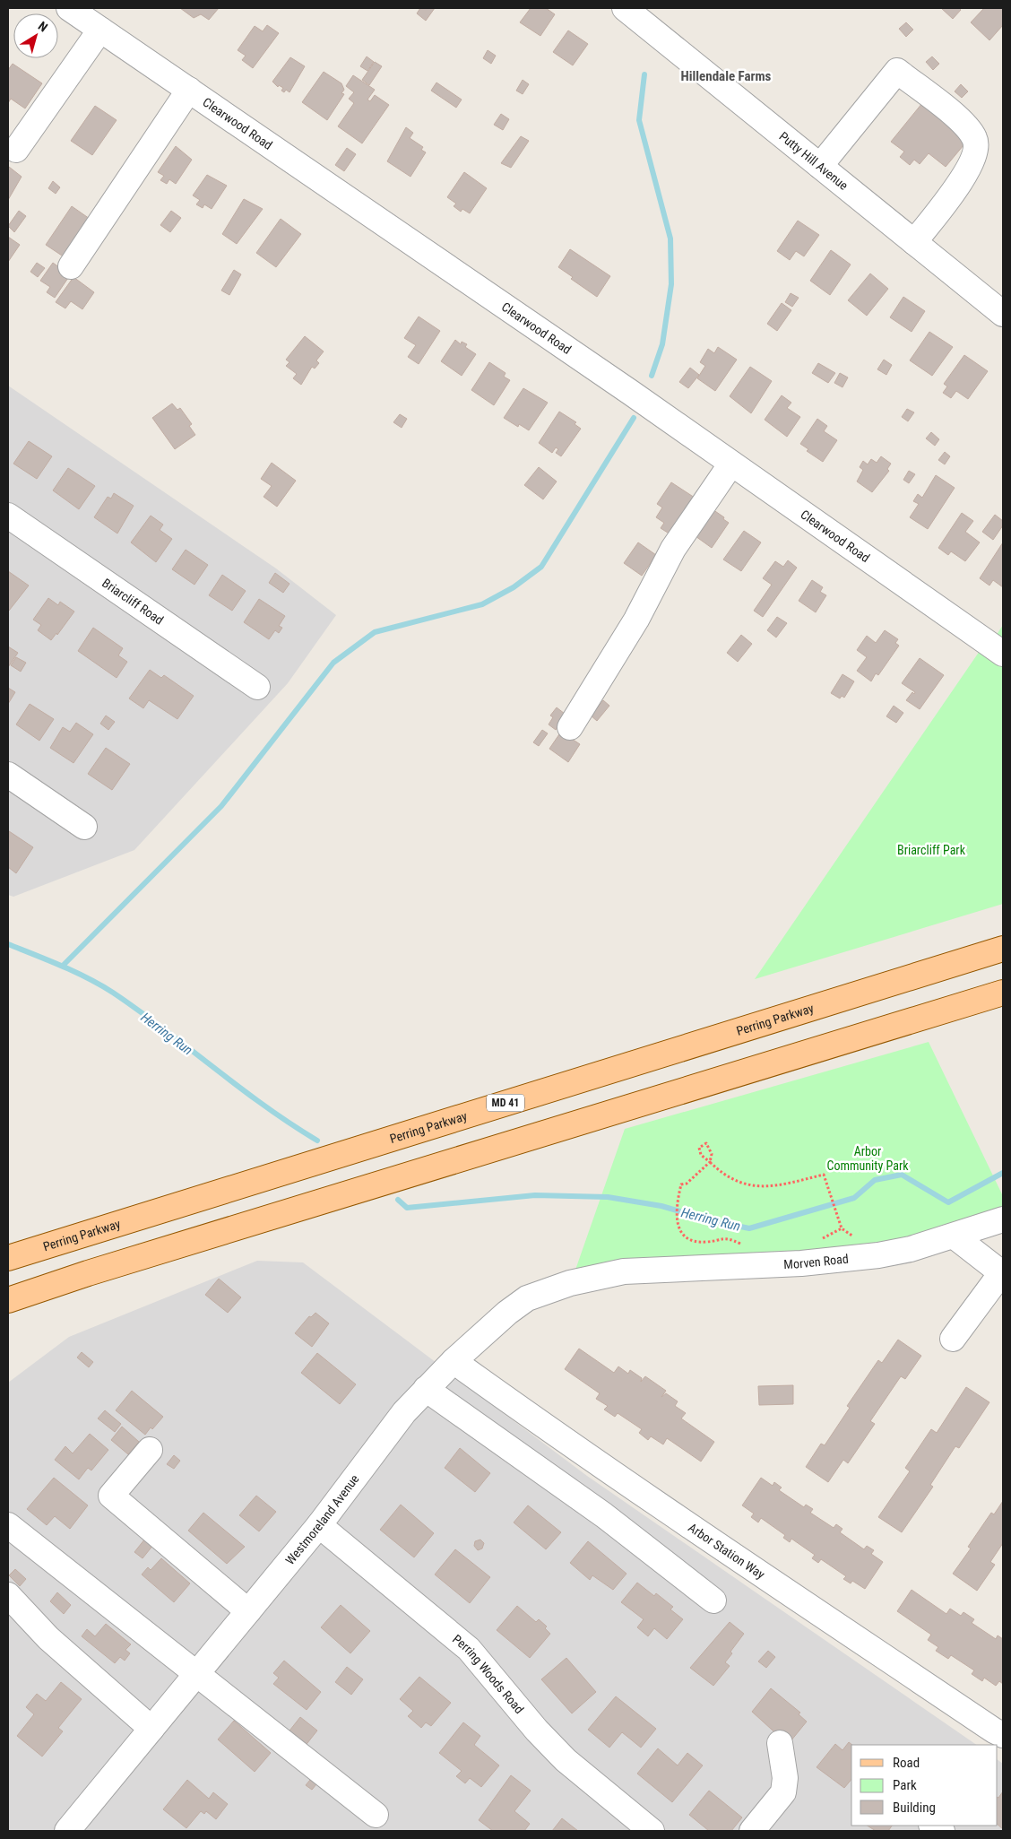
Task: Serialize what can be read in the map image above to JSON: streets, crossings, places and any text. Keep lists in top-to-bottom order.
{
  "streets": {
    "main road": ["Perring Parkway", "MD 41"],
    "street": [
      "Clearwood Road",
      "Putty Hill Avenue",
      "Briarcliff Road",
      "Morven Road",
      "Westmoreland Avenue",
      "Arbor Station Way",
      "Perring Woods Road"
    ]
  },
  "crossings": [
    ["Morven Road", "Westmoreland Avenue"],
    ["Westmoreland Avenue", "Arbor Station Way"],
    ["Westmoreland Avenue", "Perring Woods Road"]
  ],
  "districts": ["Hillendale Farms"],
  "water": ["Herring Run"],
  "parks": ["Briarcliff Park", "Arbor Community Park"],
  "legend": ["Road", "Park", "Building"],
  "north": "top right"
}
